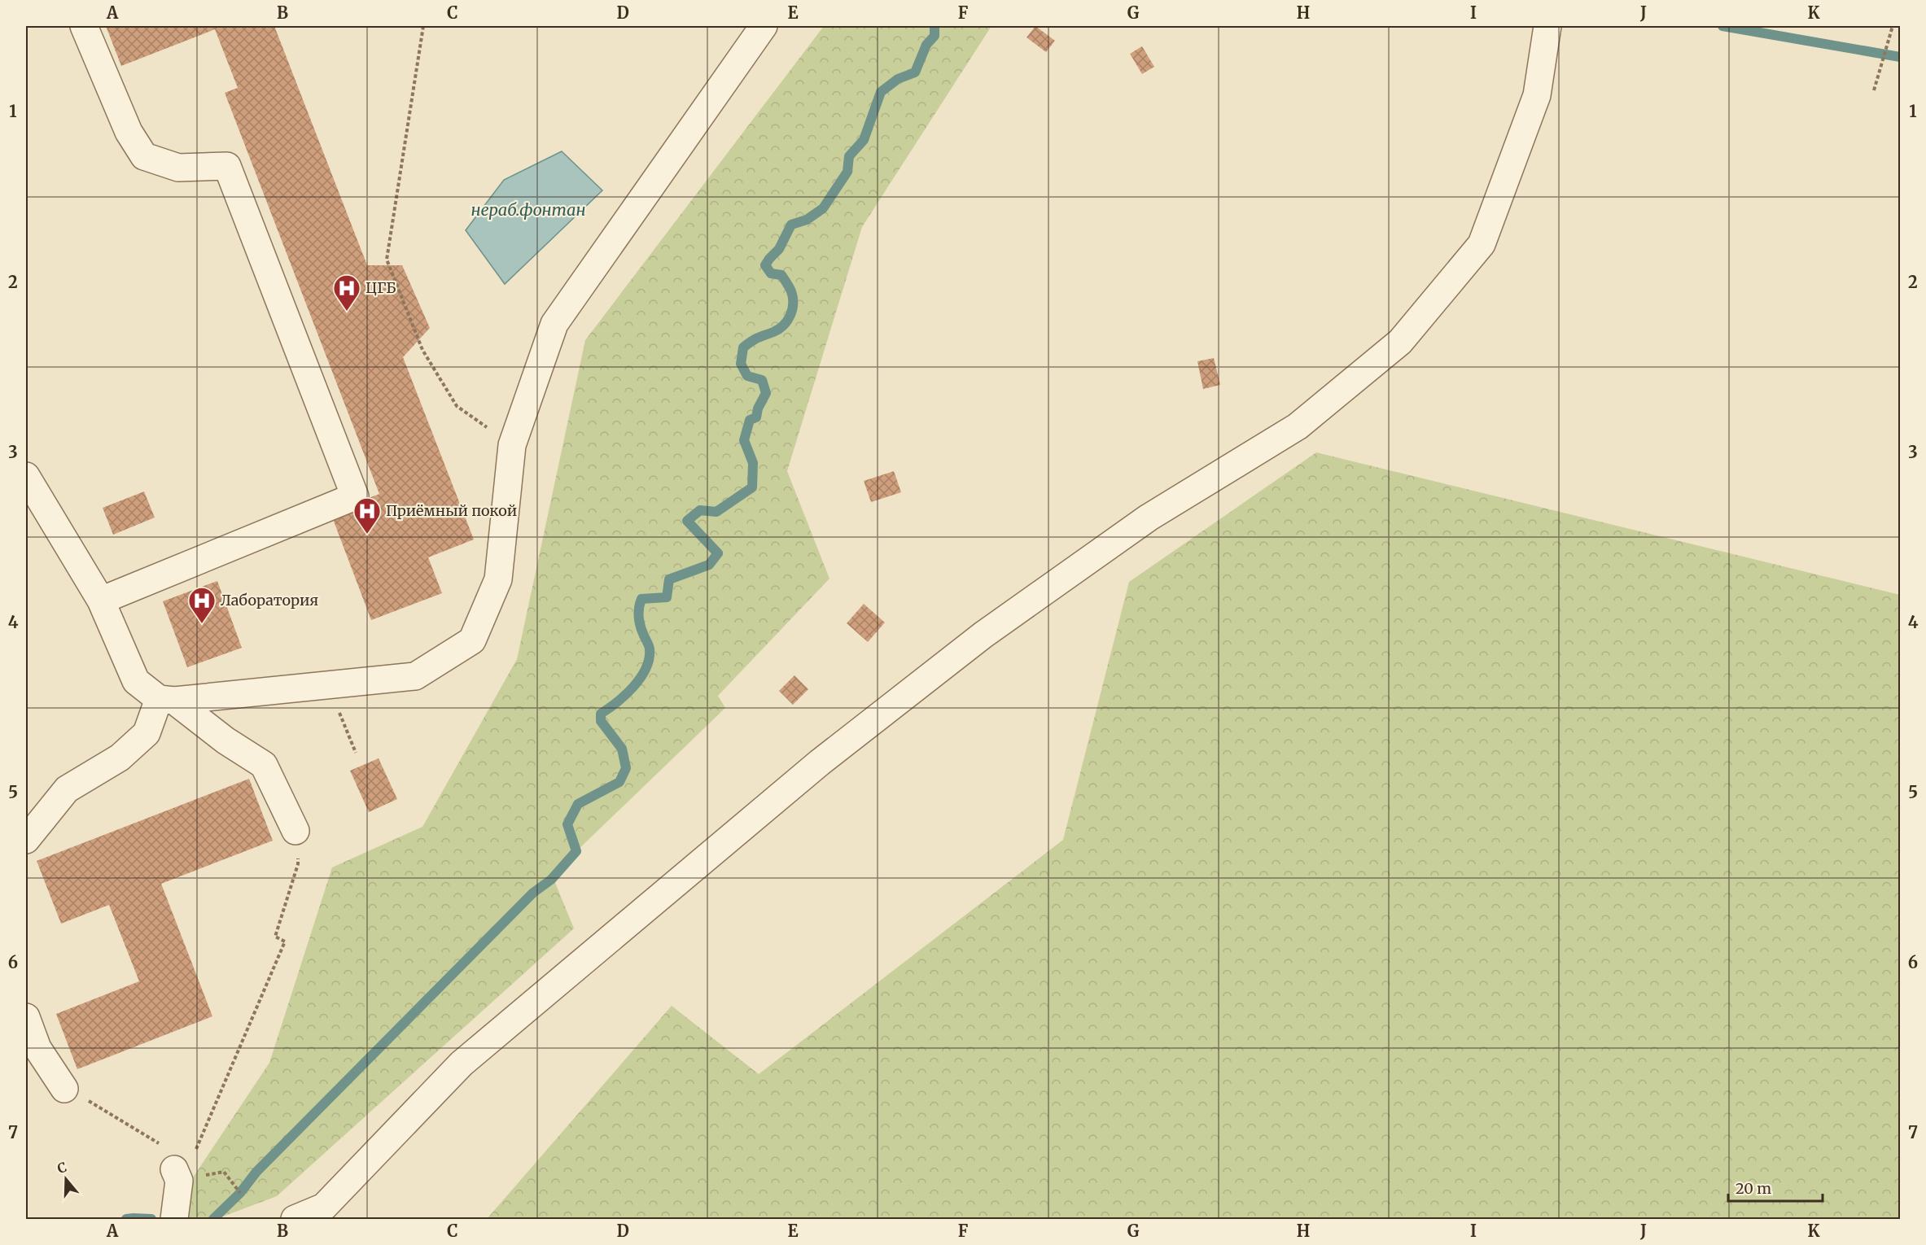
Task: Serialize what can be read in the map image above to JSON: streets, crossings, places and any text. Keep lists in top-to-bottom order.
{
  "water": ["нераб.фонтан"],
  "places": {
    "hospital": ["ЦГБ", "Приёмный покой", "Лаборатория"]
  },
  "scale_bar": "20 m",
  "north": "top",
  "grid": {
    "columns": [
      "A",
      "B",
      "C",
      "D",
      "E",
      "F",
      "G",
      "H",
      "I",
      "J",
      "K"
    ],
    "rows": [
      "1",
      "2",
      "3",
      "4",
      "5",
      "6",
      "7"
    ]
  }
}
